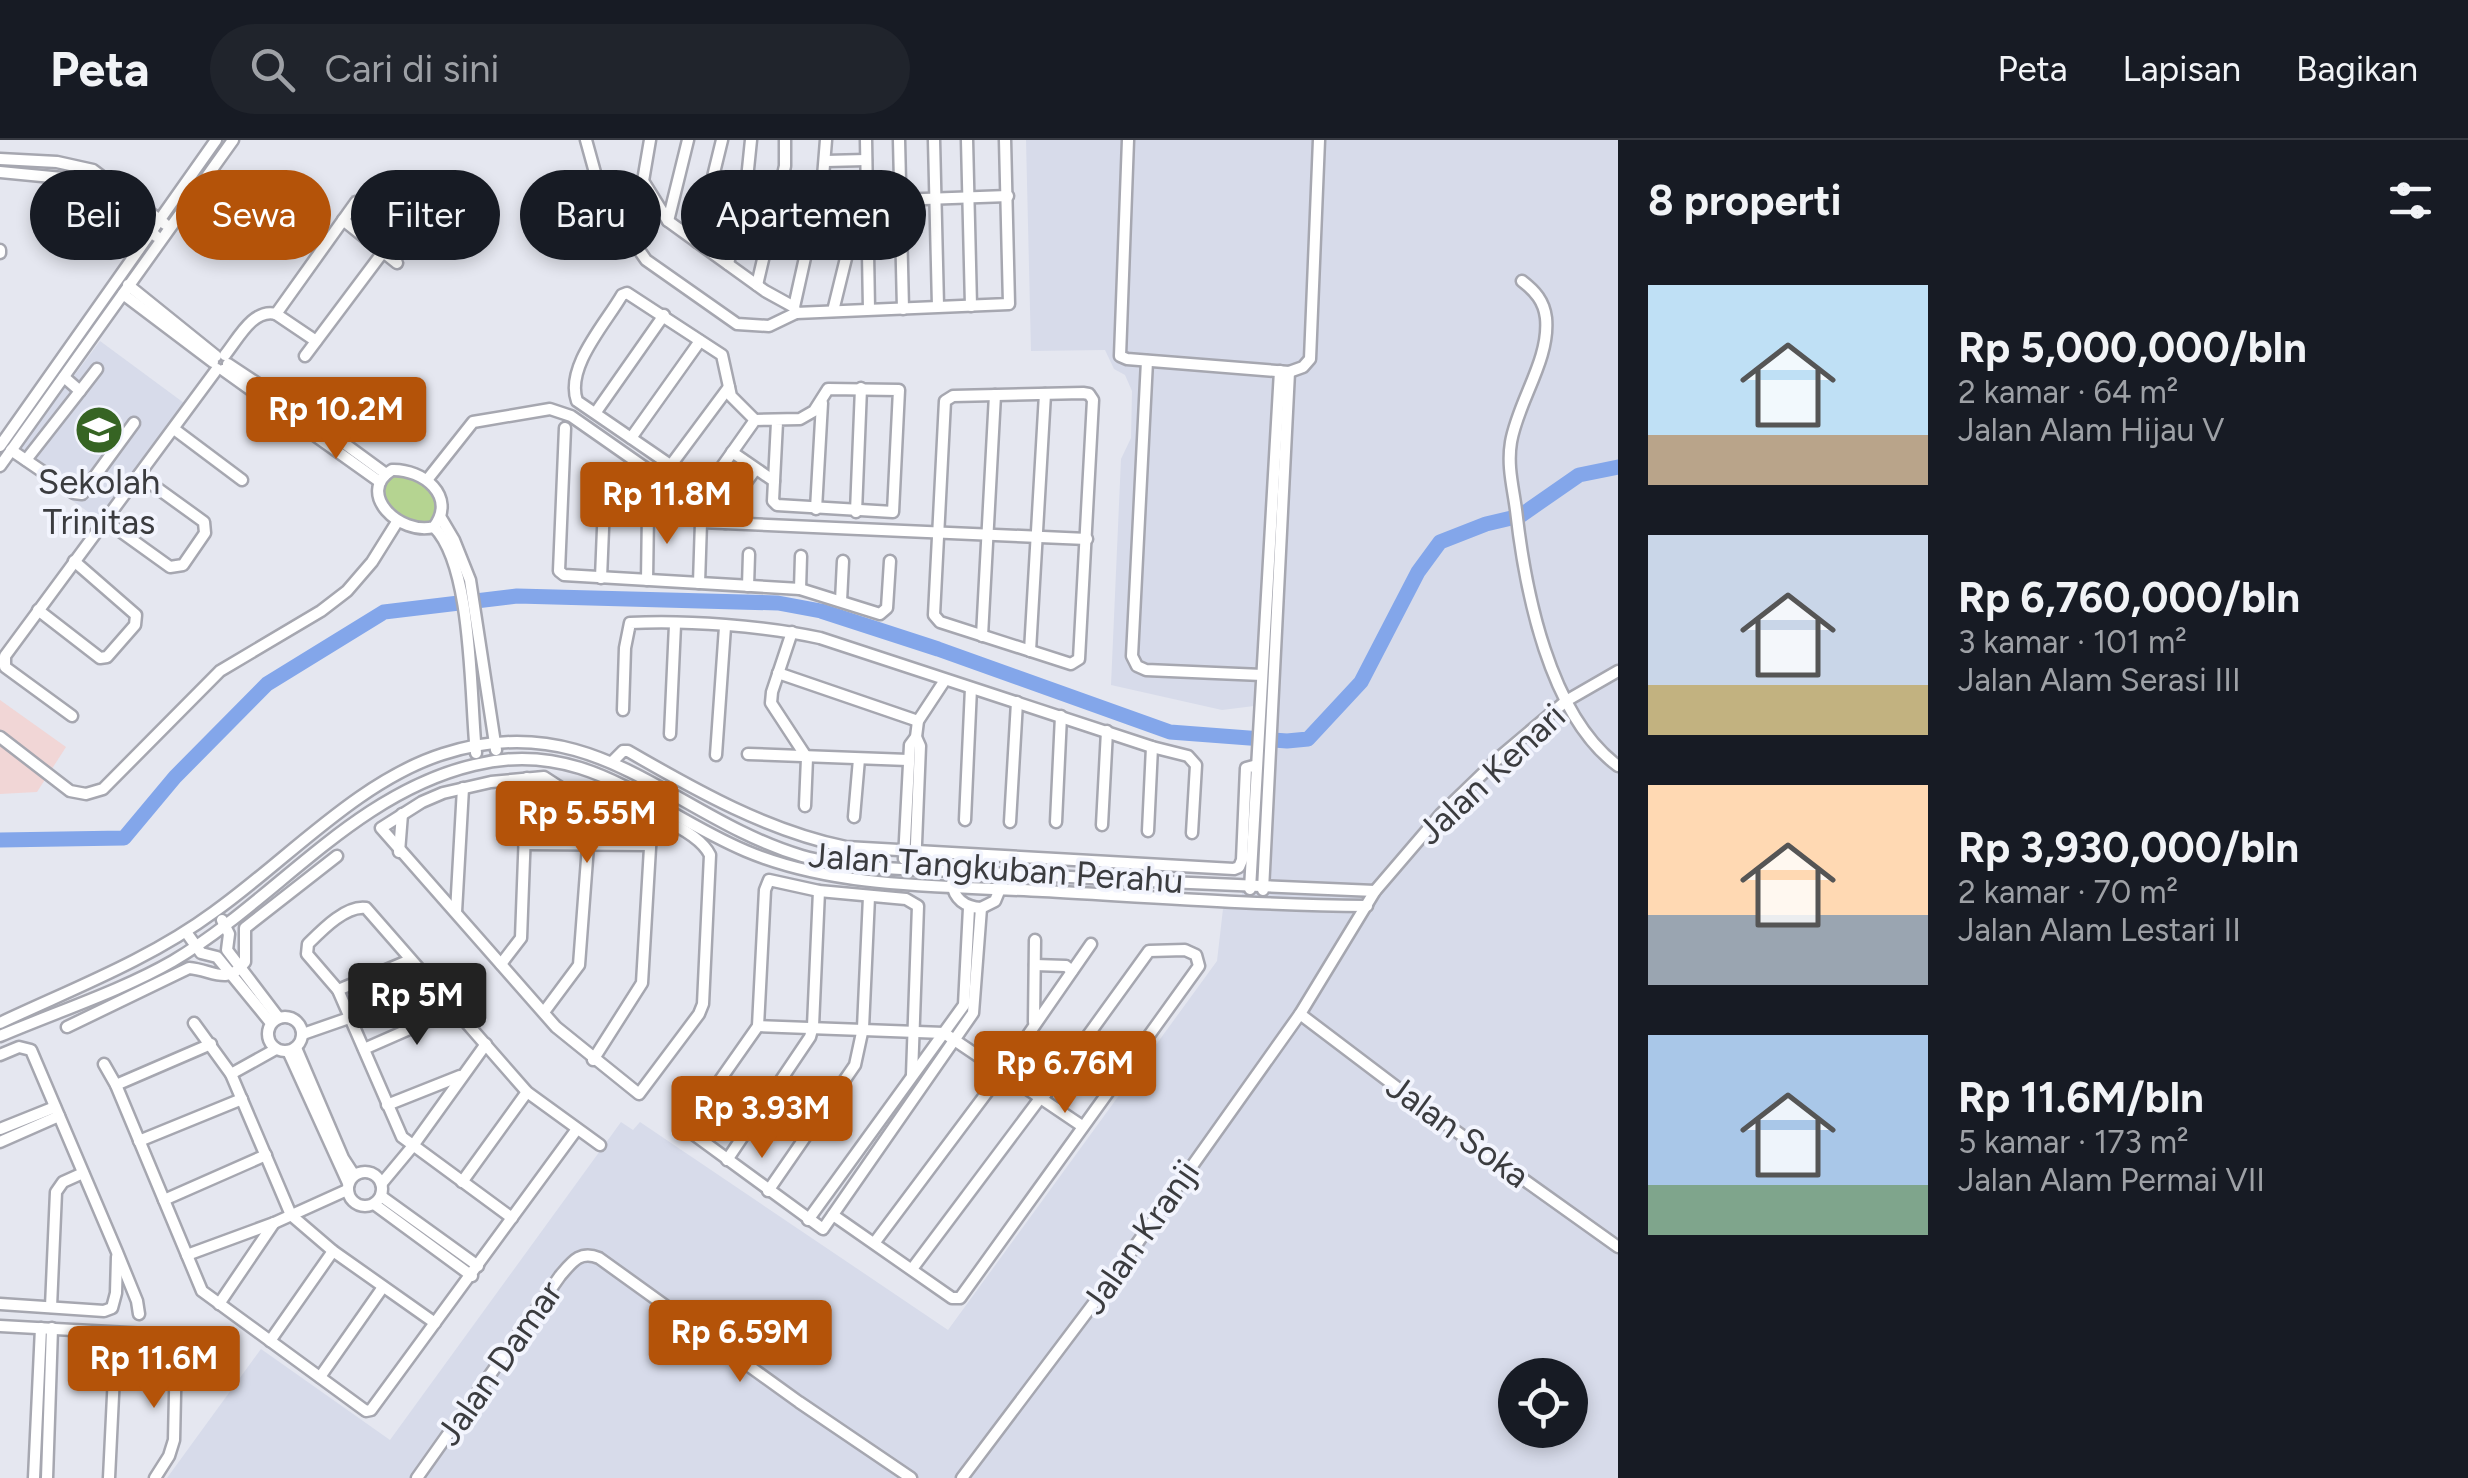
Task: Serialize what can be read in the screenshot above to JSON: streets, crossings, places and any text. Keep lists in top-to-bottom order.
{
  "streets": {
    "street": [
      "Jalan Kenari",
      "Jalan Tangkuban Perahu",
      "Jalan Soka",
      "Jalan Kranji",
      "Jalan Damar"
    ]
  },
  "crossings": [
    ["Jalan Kenari", "Jalan Tangkuban Perahu"],
    ["Jalan Kenari", "Jalan Kranji"],
    ["Jalan Tangkuban Perahu", "Jalan Kranji"],
    ["Jalan Soka", "Jalan Kranji"]
  ],
  "places": {
    "school or university": ["Sekolah Trinitas"]
  },
  "page": {
    "header": "Peta",
    "search": "Cari di sini",
    "nav": ["Peta", "Lapisan", "Bagikan"],
    "heading": "8 properti",
    "chip": [
      "Beli",
      "Sewa",
      "Filter",
      "Baru",
      "Apartemen"
    ],
    "list": [
      {
        "name": "Rp 5,000,000/bln",
        "note": "2 kamar · 64 m² · Jalan Alam Hijau V"
      },
      {
        "name": "Rp 6,760,000/bln",
        "note": "3 kamar · 101 m² · Jalan Alam Serasi III"
      },
      {
        "name": "Rp 3,930,000/bln",
        "note": "2 kamar · 70 m² · Jalan Alam Lestari II"
      },
      {
        "name": "Rp 11.6M/bln",
        "note": "5 kamar · 173 m² · Jalan Alam Permai VII"
      }
    ],
    "price": [
      "Rp 10.2M",
      "Rp 11.8M",
      "Rp 5.55M",
      "Rp 5M",
      "Rp 6.76M",
      "Rp 3.93M",
      "Rp 6.59M",
      "Rp 11.6M"
    ]
  }
}
